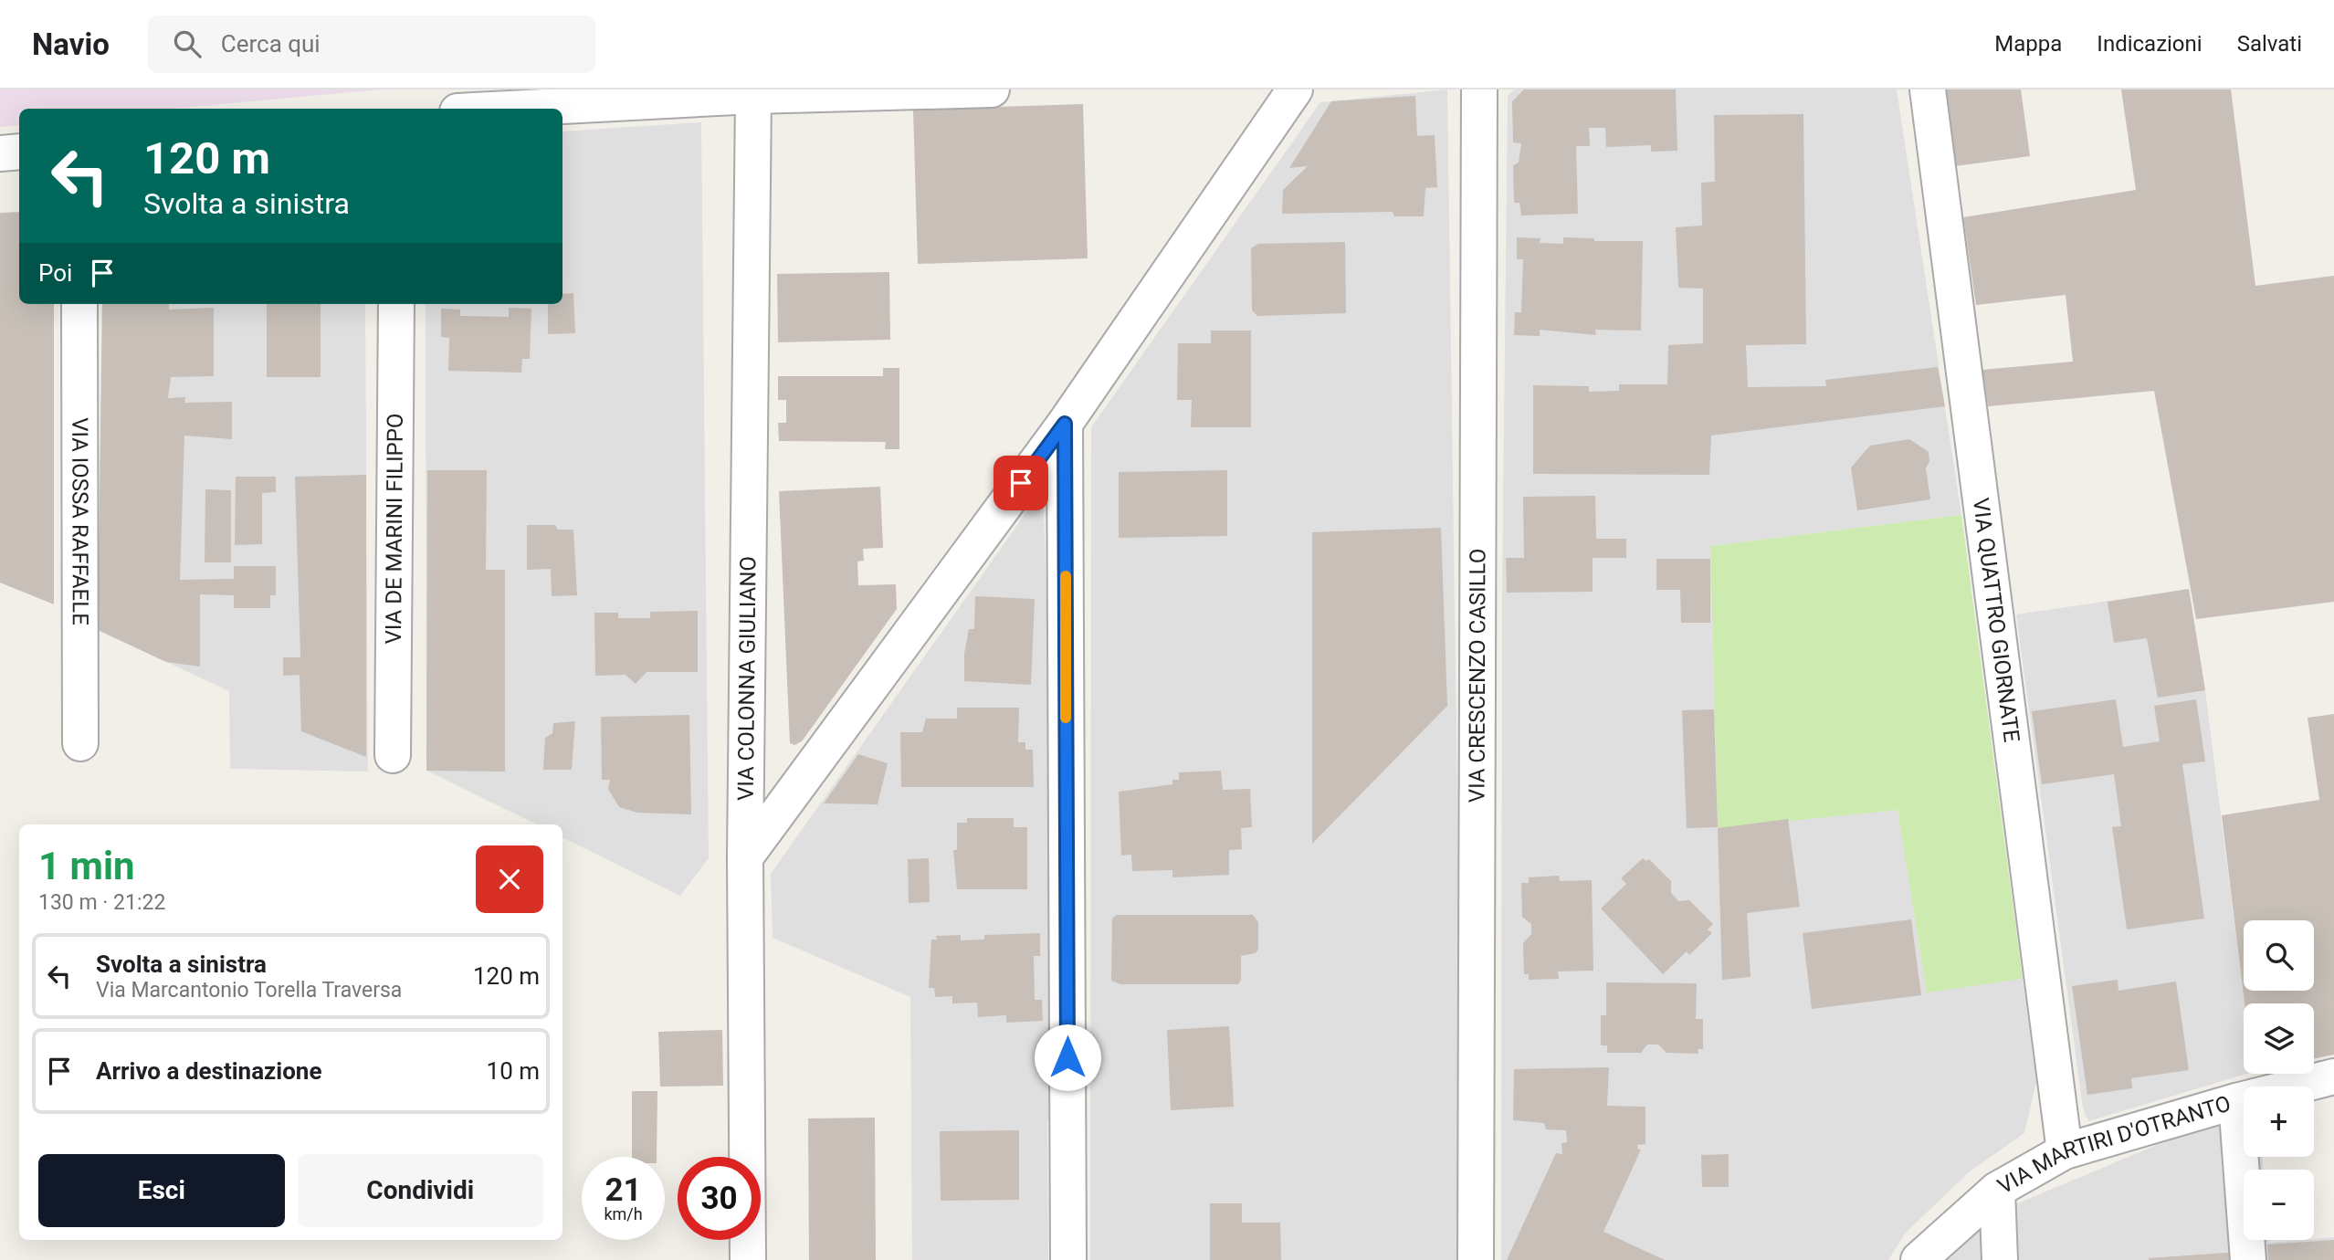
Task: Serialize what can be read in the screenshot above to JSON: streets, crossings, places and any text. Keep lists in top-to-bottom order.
{
  "streets": {
    "street": [
      "VIA IOSSA RAFFAELE",
      "VIA DE MARINI FILIPPO",
      "VIA QUATTRO GIORNATE",
      "VIA CRESCENZO CASILLO",
      "VIA COLONNA GIULIANO",
      "VIA MARTIRI D'OTRANTO"
    ]
  },
  "crossings": [
    ["VIA QUATTRO GIORNATE", "VIA MARTIRI D'OTRANTO"]
  ],
  "page": {
    "header": "Navio",
    "search": "Cerca qui",
    "nav": ["Mappa", "Indicazioni", "Salvati"],
    "turn": ["120 m", "Svolta a sinistra"],
    "then": "Poi",
    "heading": ["1 min", "130 m · 21:22"],
    "map_buttons": ["+", "−"],
    "list": [
      {
        "name": "Svolta a sinistra",
        "note": "Via Marcantonio Torella Traversa",
        "value": "120 m"
      },
      {
        "name": "Arrivo a destinazione",
        "value": "10 m"
      }
    ],
    "buttons": ["Esci", "Condividi"],
    "speed": "21 km/h",
    "limit": "30"
  }
}
